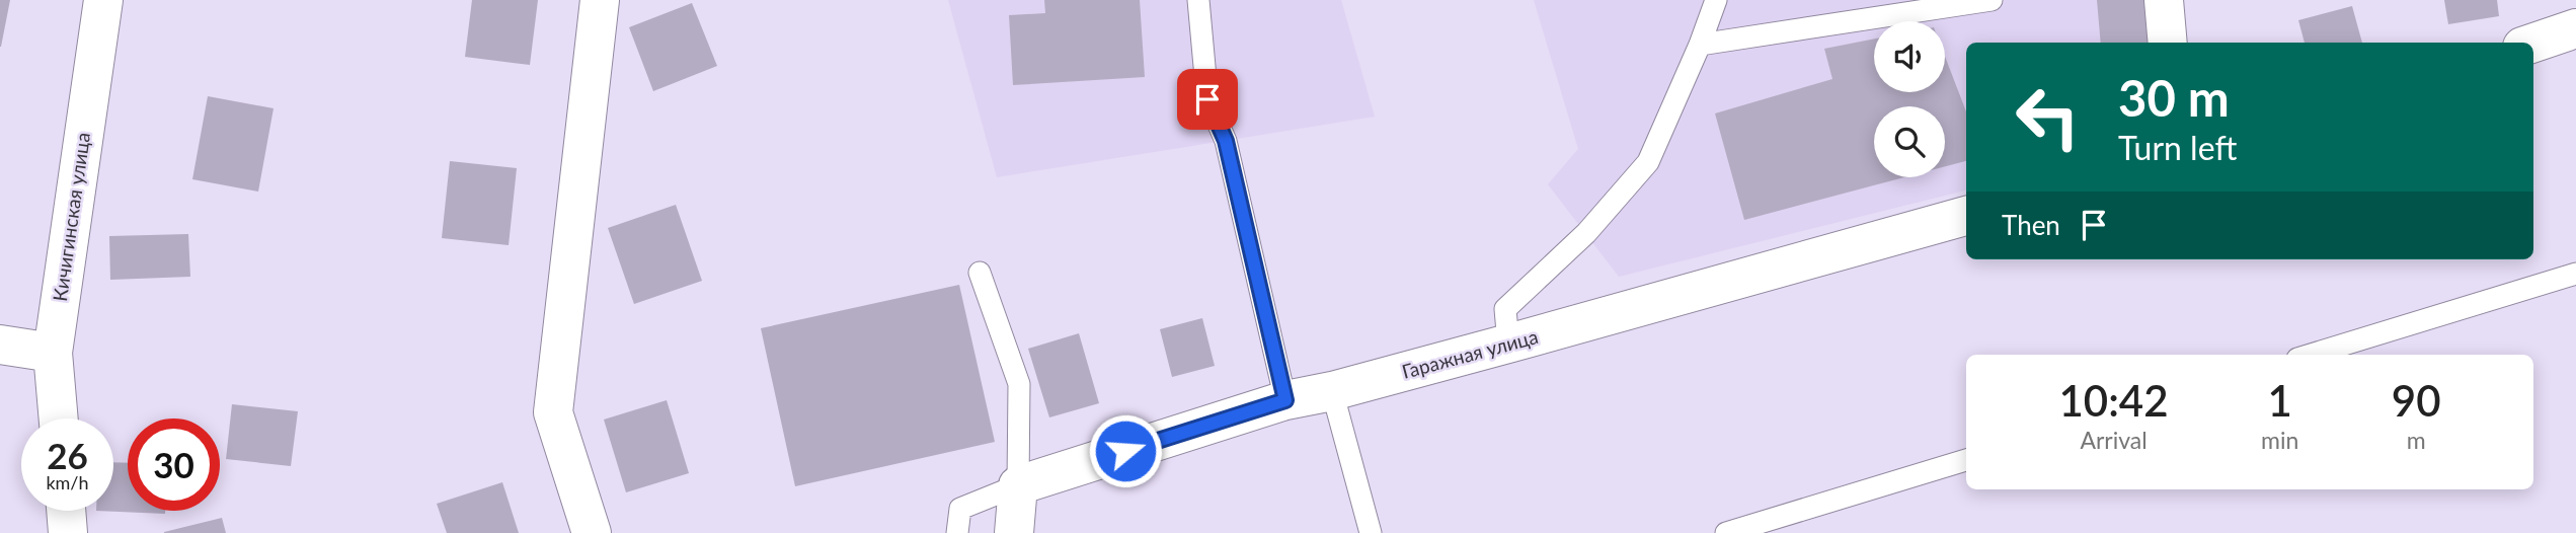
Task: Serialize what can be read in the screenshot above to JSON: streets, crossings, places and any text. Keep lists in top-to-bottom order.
{
  "streets": {
    "street": ["Кичигинская улица", "Гаражная улица"]
  },
  "page": {
    "turn": ["30 m", "Turn left"],
    "then": "Then",
    "eta": [
      "10:42",
      "Arrival",
      "1",
      "min",
      "90",
      "m"
    ],
    "speed": "26 km/h",
    "limit": "30"
  }
}
